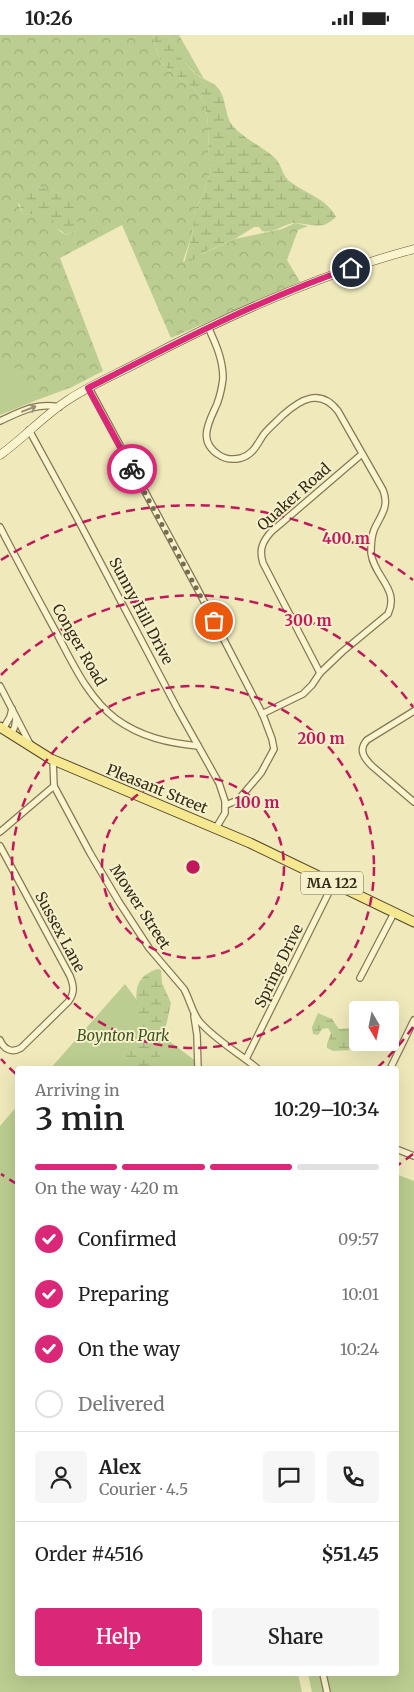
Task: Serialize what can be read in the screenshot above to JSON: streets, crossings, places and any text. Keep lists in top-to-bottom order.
{
  "streets": {
    "main road": ["Pleasant Street", "MA 122"],
    "street": [
      "Quaker Road",
      "Sunny Hill Drive",
      "Conger Road",
      "Mower Street",
      "Sussex Lane",
      "Spring Drive"
    ]
  },
  "crossings": [
    ["Sunny Hill Drive", "Conger Road"],
    ["Pleasant Street", "Mower Street"],
    ["Pleasant Street", "Spring Drive"],
    ["Mower Street", "Spring Drive"]
  ],
  "parks": ["Boynton Park"],
  "north": "bottom",
  "page": {
    "status": "10:26",
    "heading": ["3 min", "Arriving in", "10:29–10:34"],
    "panel": [
      "Alex",
      "Courier · 4.5",
      "Order #4516",
      "$51.45"
    ],
    "bar": "On the way · 420 m",
    "list": [
      ["Confirmed", "09:57"],
      ["Preparing", "10:01"],
      ["On the way", "10:24"],
      "Delivered"
    ],
    "buttons": ["Help", "Share"]
  },
  "rings": [
    "400 m",
    "300 m",
    "200 m",
    "100 m"
  ]
}
